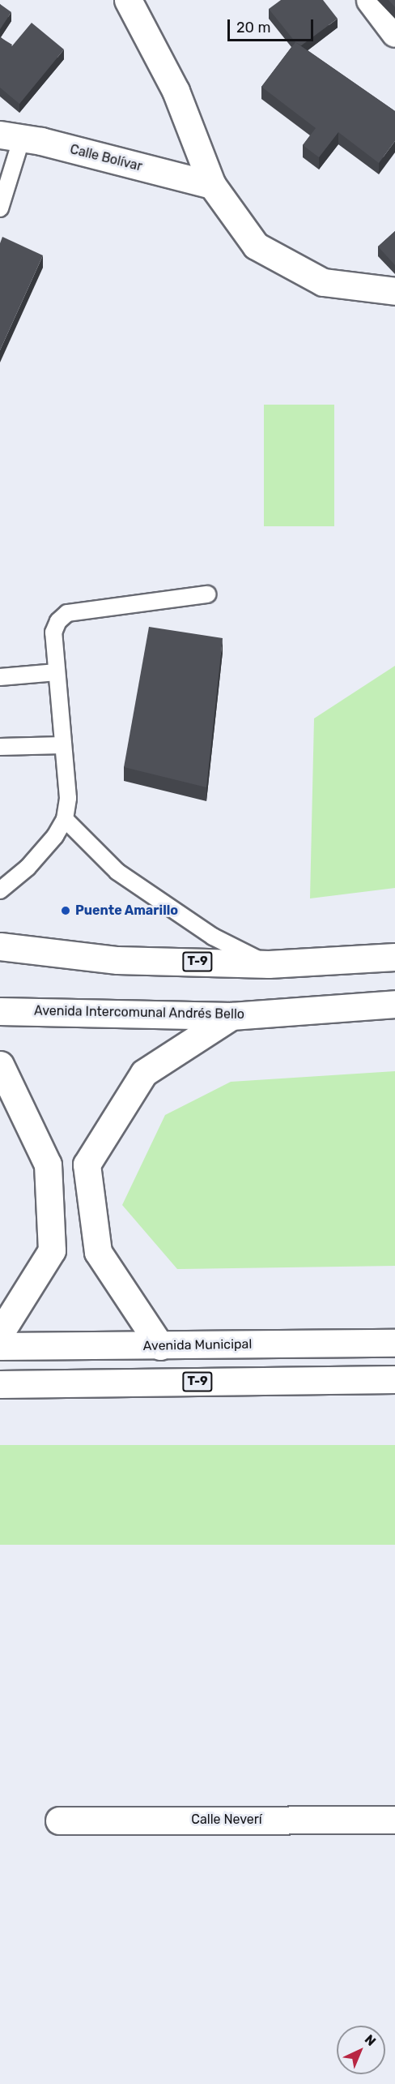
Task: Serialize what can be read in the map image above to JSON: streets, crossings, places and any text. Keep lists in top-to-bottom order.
{
  "streets": {
    "main road": [
      "Calle Bolívar",
      "T-9",
      "Avenida Intercomunal Andrés Bello",
      "Avenida Municipal",
      "Calle Neverí"
    ]
  },
  "places": ["Puente Amarillo"],
  "scale_bar": "20 m",
  "north": "top right"
}
